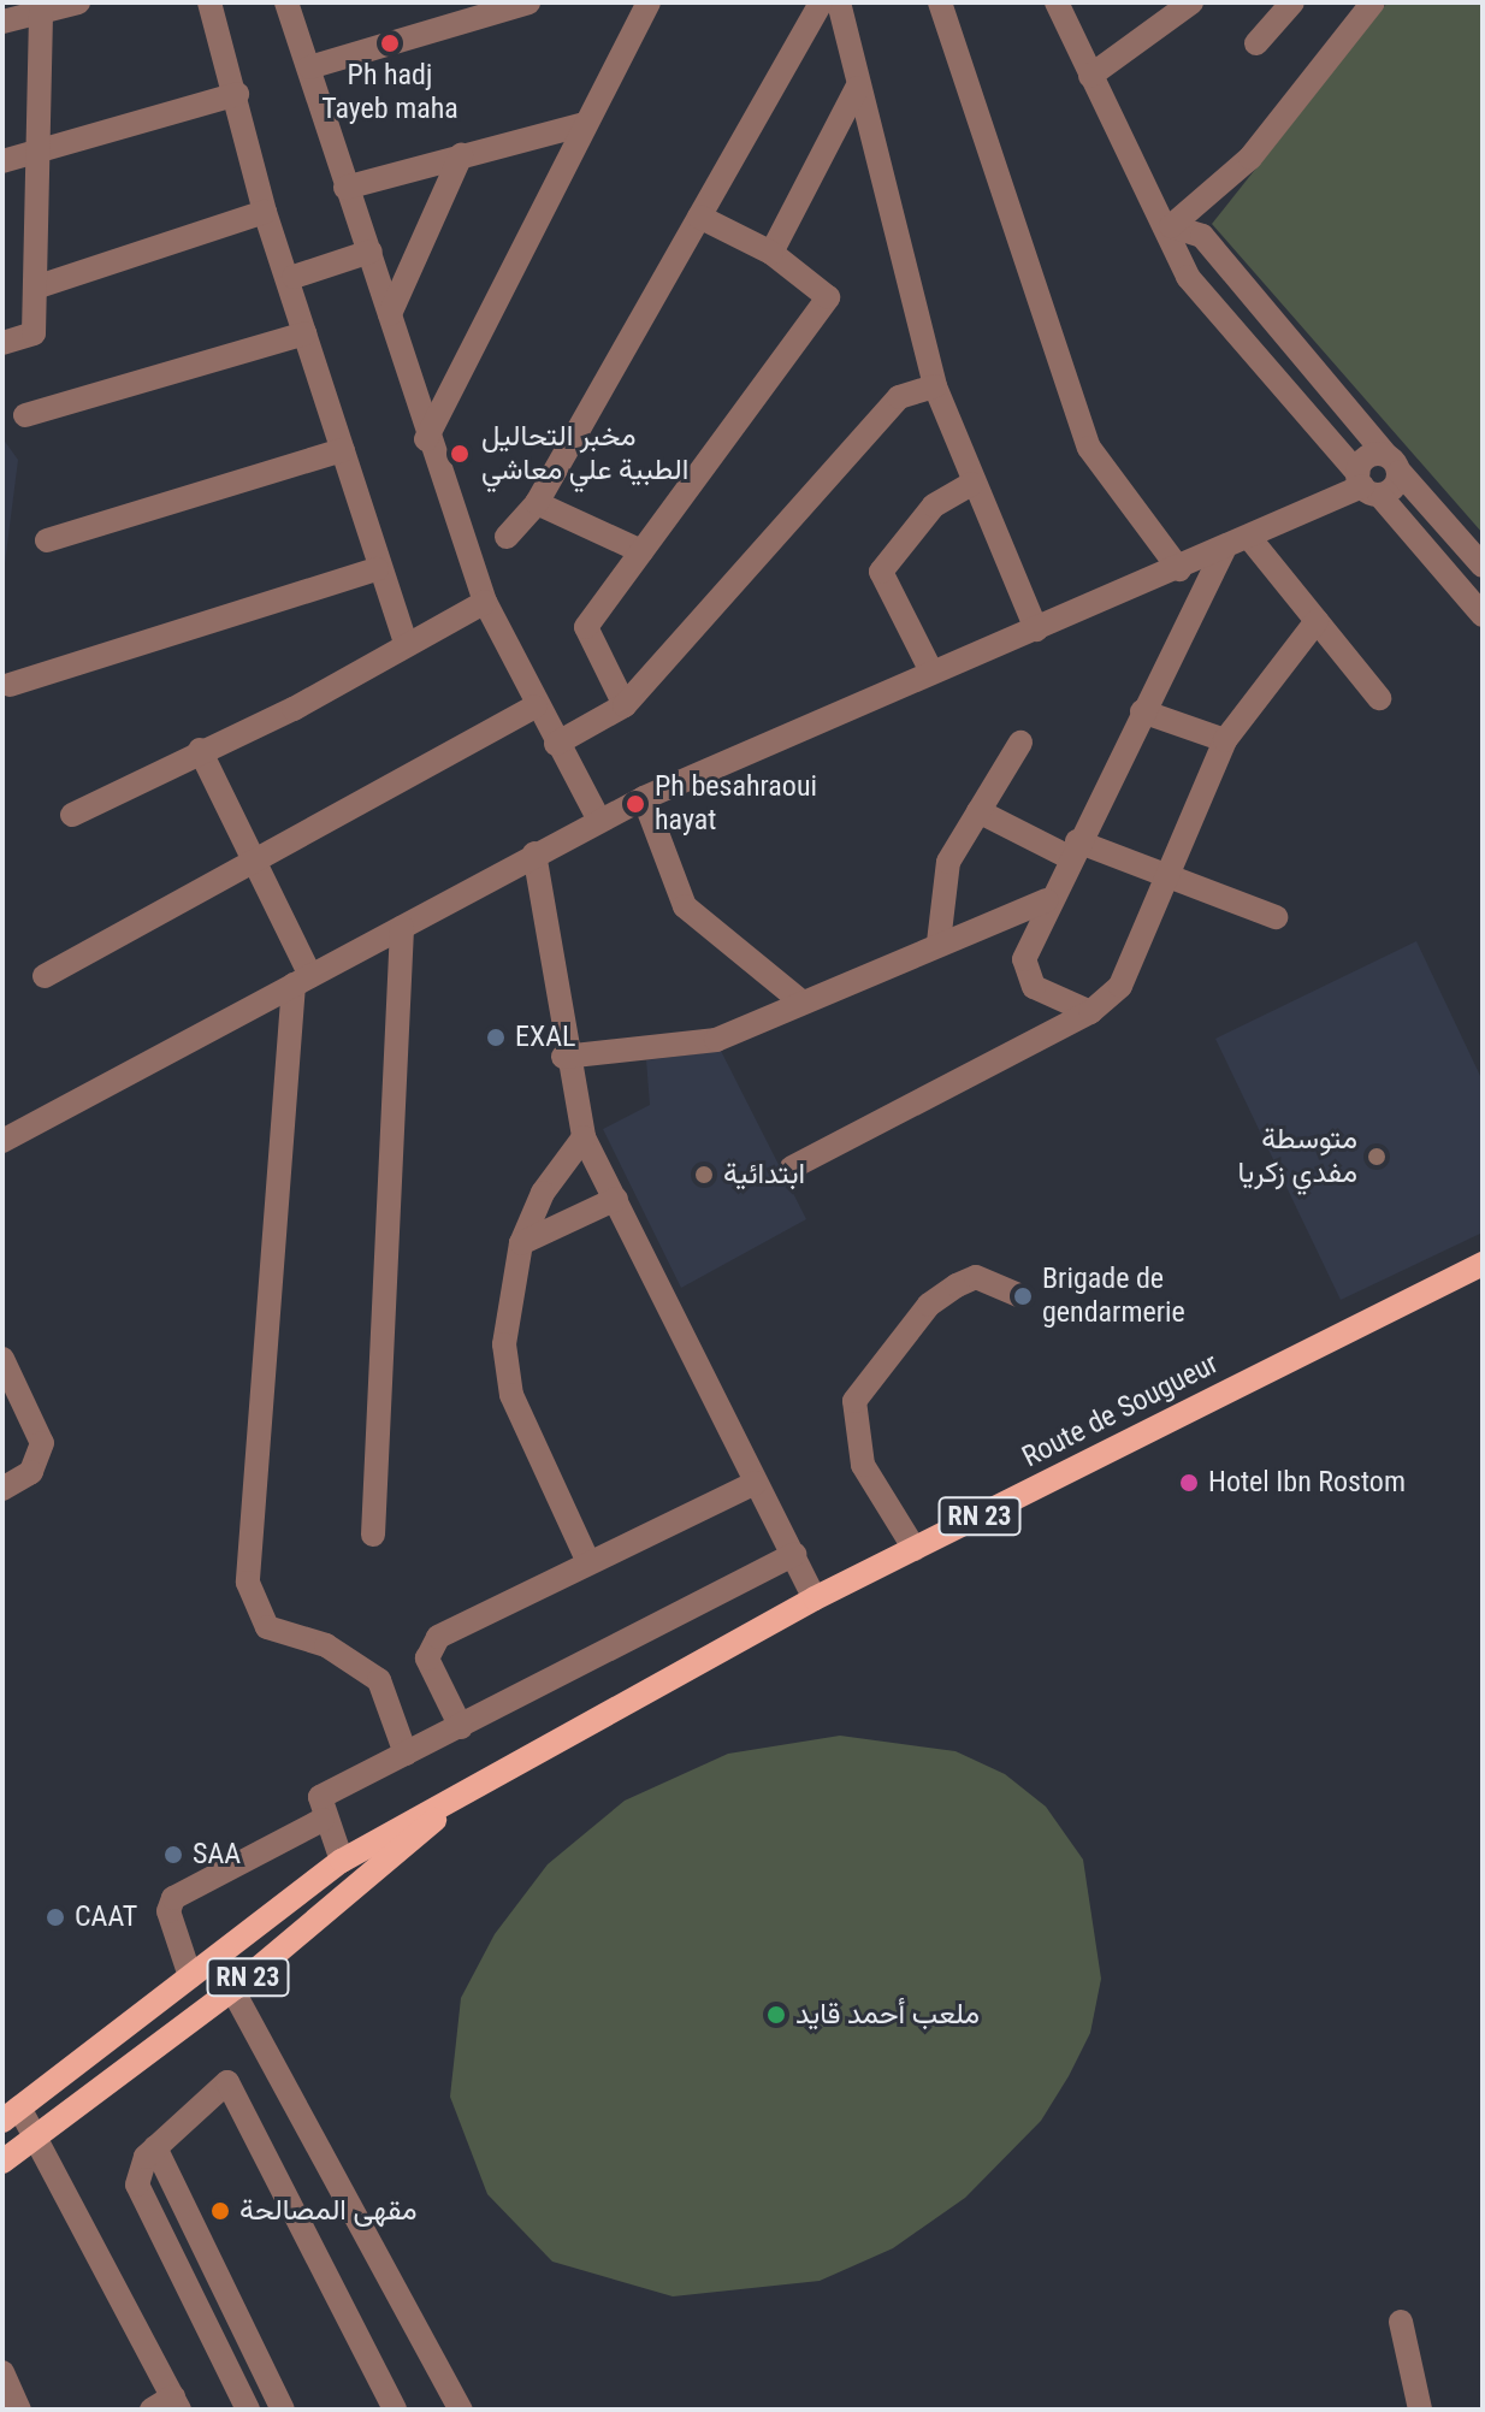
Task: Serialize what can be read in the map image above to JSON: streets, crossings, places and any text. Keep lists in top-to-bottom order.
{
  "streets": {
    "main road": ["Route de Sougueur", "RN 23"]
  },
  "crossings": [
    ["Route de Sougueur", "RN 23"]
  ],
  "places": [
    "Ph hadj Tayeb maha",
    "مخبر التحاليل الطبية علي معاشي",
    "Ph besahraoui hayat",
    "EXAL",
    "متوسطة مفدي زكريا",
    "ابتدائية",
    "Brigade de gendarmerie",
    "Hotel Ibn Rostom",
    "SAA",
    "CAAT",
    "ملعب أحمد قايد",
    "مقهى المصالحة"
  ]
}
